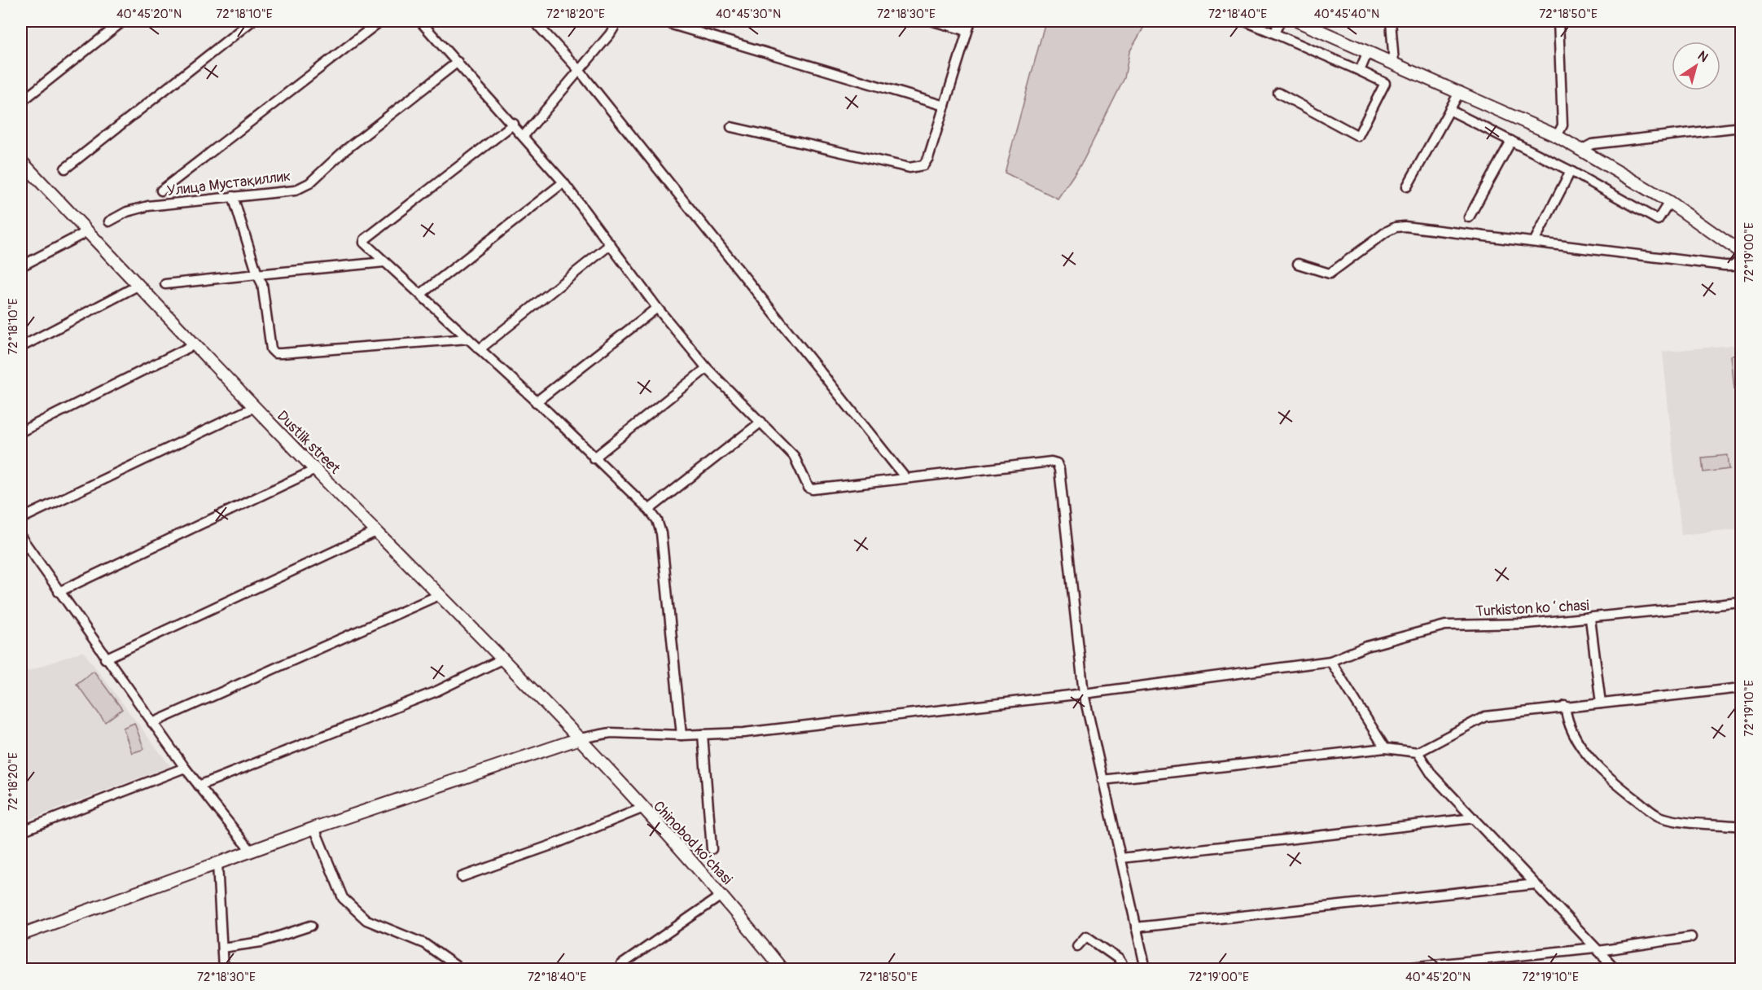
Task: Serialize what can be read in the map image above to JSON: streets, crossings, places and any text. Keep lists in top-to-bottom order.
{
  "streets": {
    "street": [
      "Улица Мустақиллик",
      "Dustlik street",
      "Turkiston koʻchasi",
      "Chinobod ko'chasi"
    ]
  },
  "crossings": [
    ["Dustlik street", "Turkiston koʻchasi"],
    ["Dustlik street", "Chinobod ko'chasi"],
    ["Turkiston koʻchasi", "Chinobod ko'chasi"]
  ],
  "north": "top right",
  "coordinates": [
    "40°45'20\"N",
    "72°18'10\"E",
    "72°18'20\"E",
    "40°45'30\"N",
    "72°18'30\"E",
    "72°18'40\"E",
    "40°45'40\"N",
    "72°18'50\"E",
    "72°19'00\"E",
    "72°19'10\"E"
  ]
}
